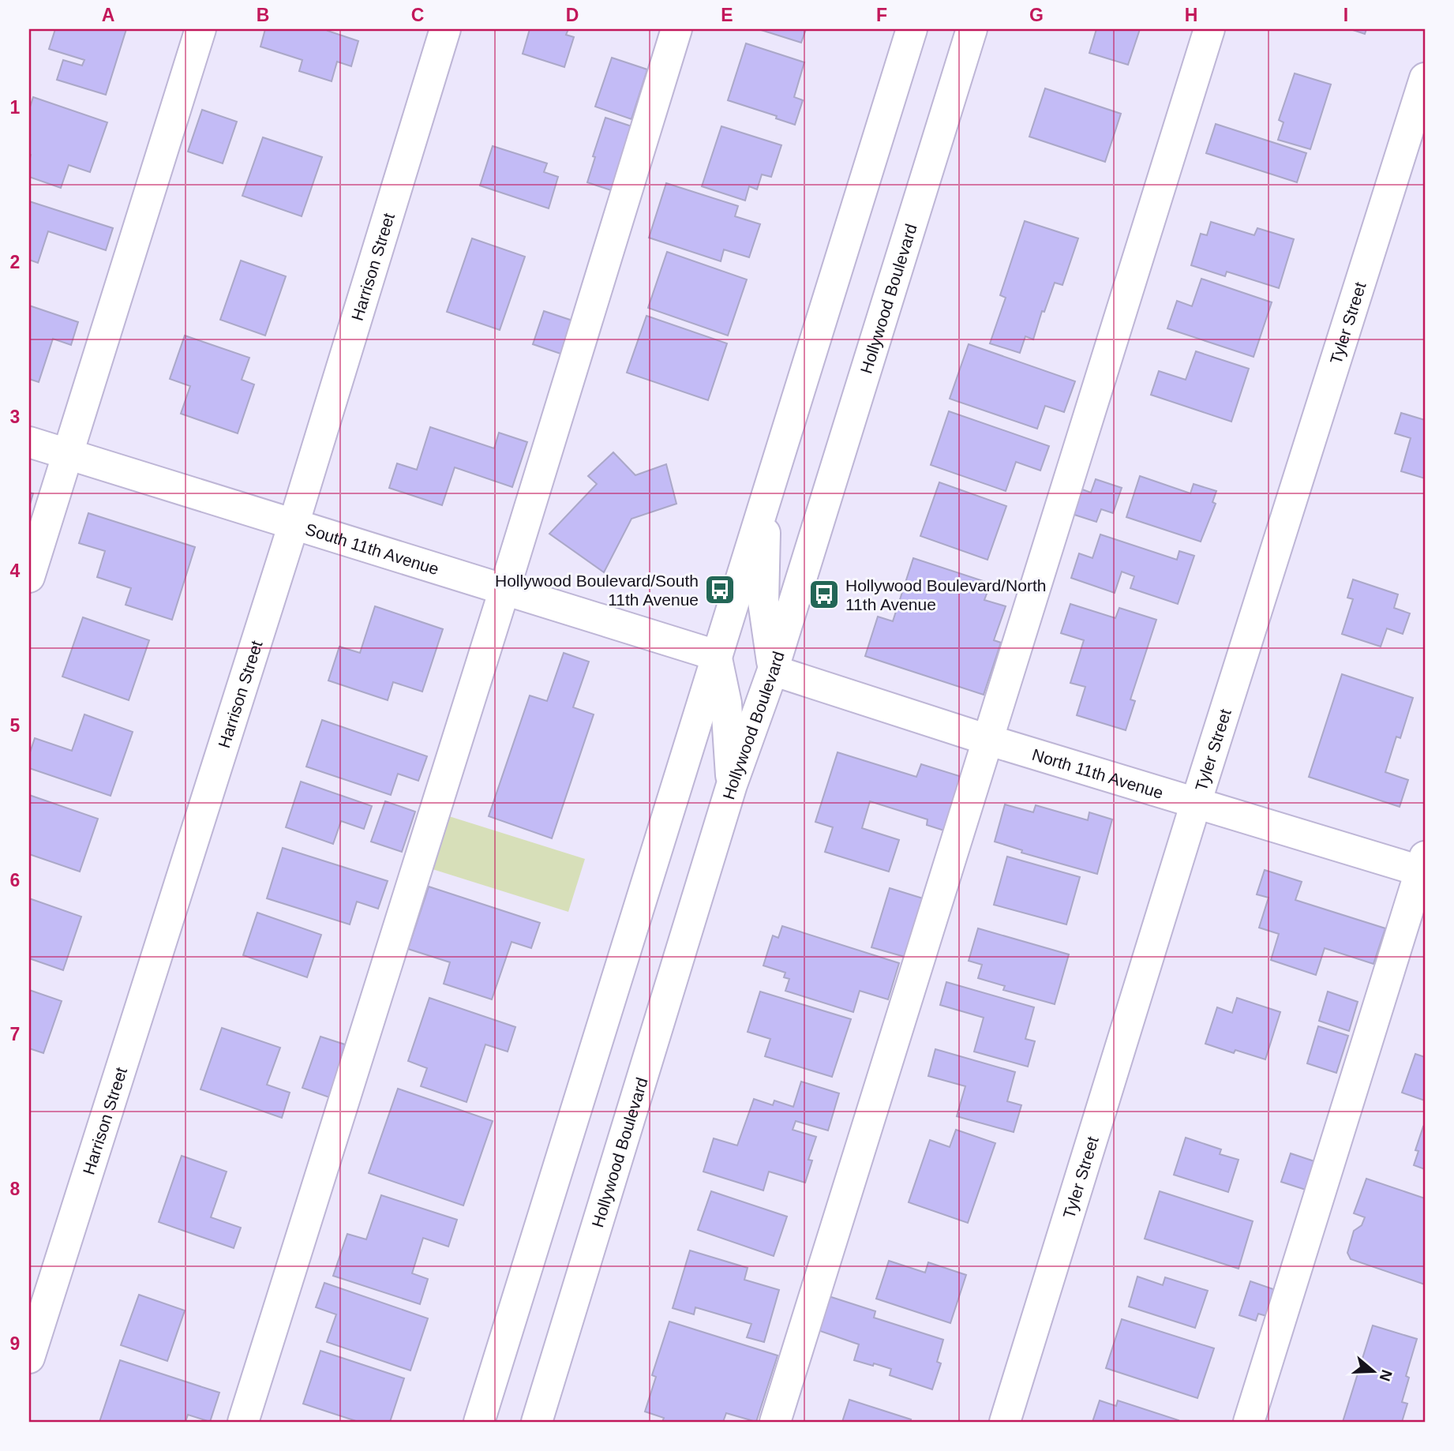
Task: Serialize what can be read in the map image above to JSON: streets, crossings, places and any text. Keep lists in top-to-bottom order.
{
  "streets": {
    "street": [
      "Harrison Street",
      "Hollywood Boulevard",
      "Tyler Street",
      "South 11th Avenue",
      "North 11th Avenue"
    ]
  },
  "crossings": [
    ["Harrison Street", "South 11th Avenue"],
    ["Hollywood Boulevard", "North 11th Avenue"],
    ["Tyler Street", "North 11th Avenue"]
  ],
  "places": {
    "bus stop": ["Hollywood Boulevard/South 11th Avenue", "Hollywood Boulevard/North 11th Avenue"]
  },
  "north": "right",
  "grid": {
    "columns": [
      "A",
      "B",
      "C",
      "D",
      "E",
      "F",
      "G",
      "H",
      "I"
    ],
    "rows": [
      "1",
      "2",
      "3",
      "4",
      "5",
      "6",
      "7",
      "8",
      "9"
    ]
  }
}
